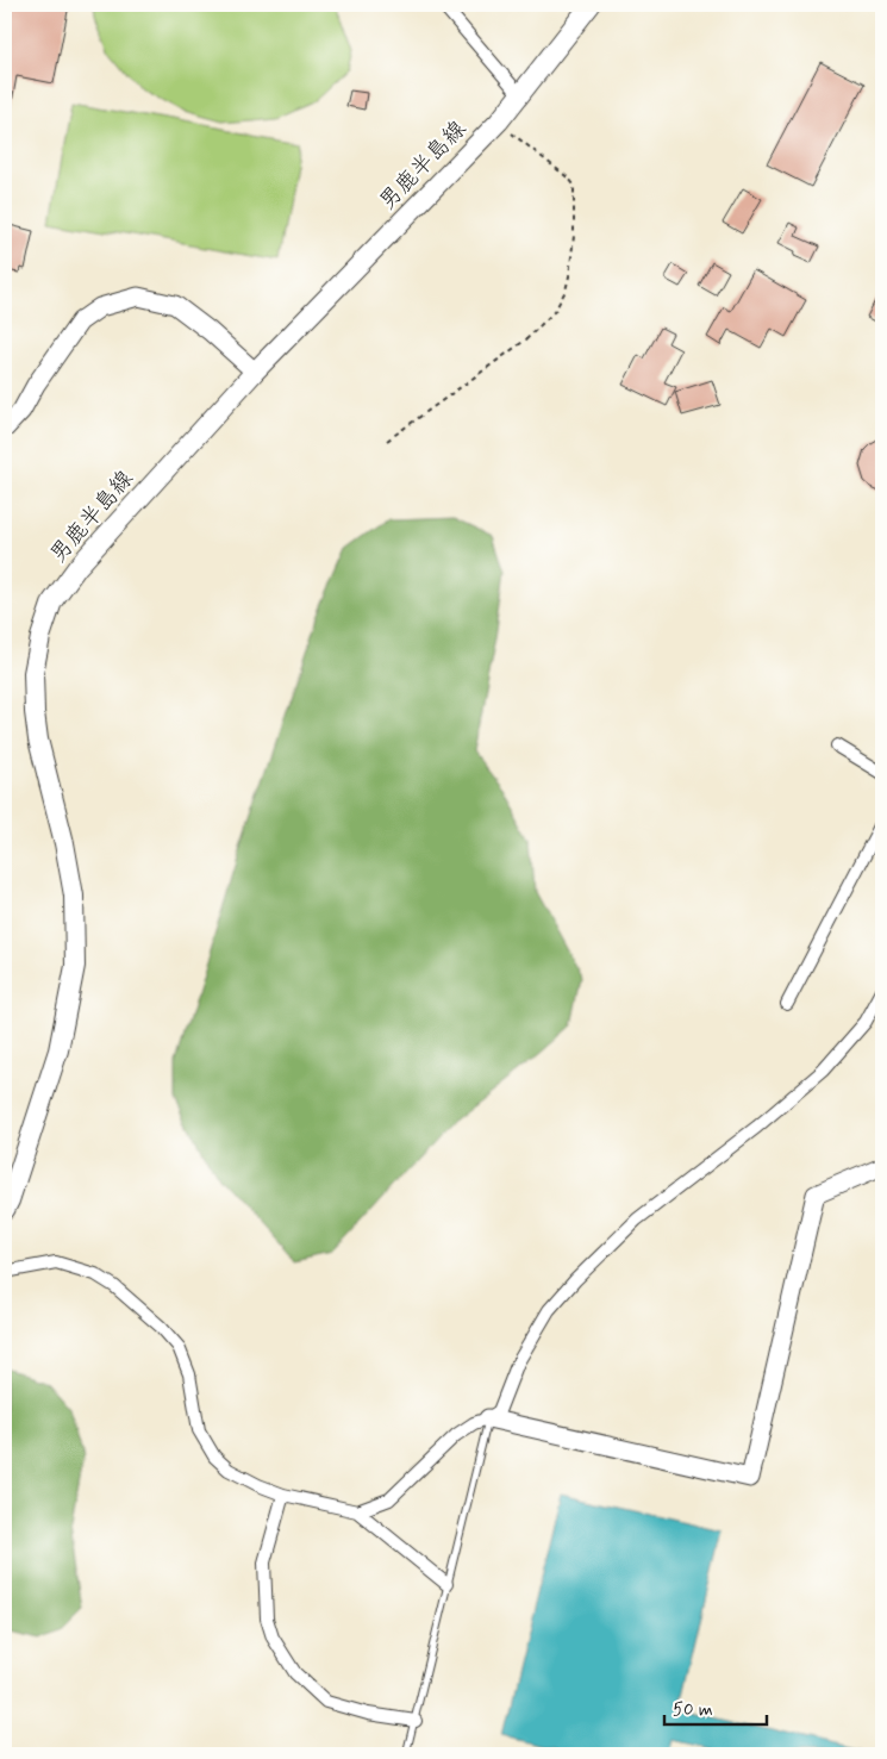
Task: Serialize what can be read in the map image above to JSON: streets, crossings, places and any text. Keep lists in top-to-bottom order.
{
  "streets": {
    "main road": ["男鹿半島線"]
  },
  "scale_bar": "50 m"
}
